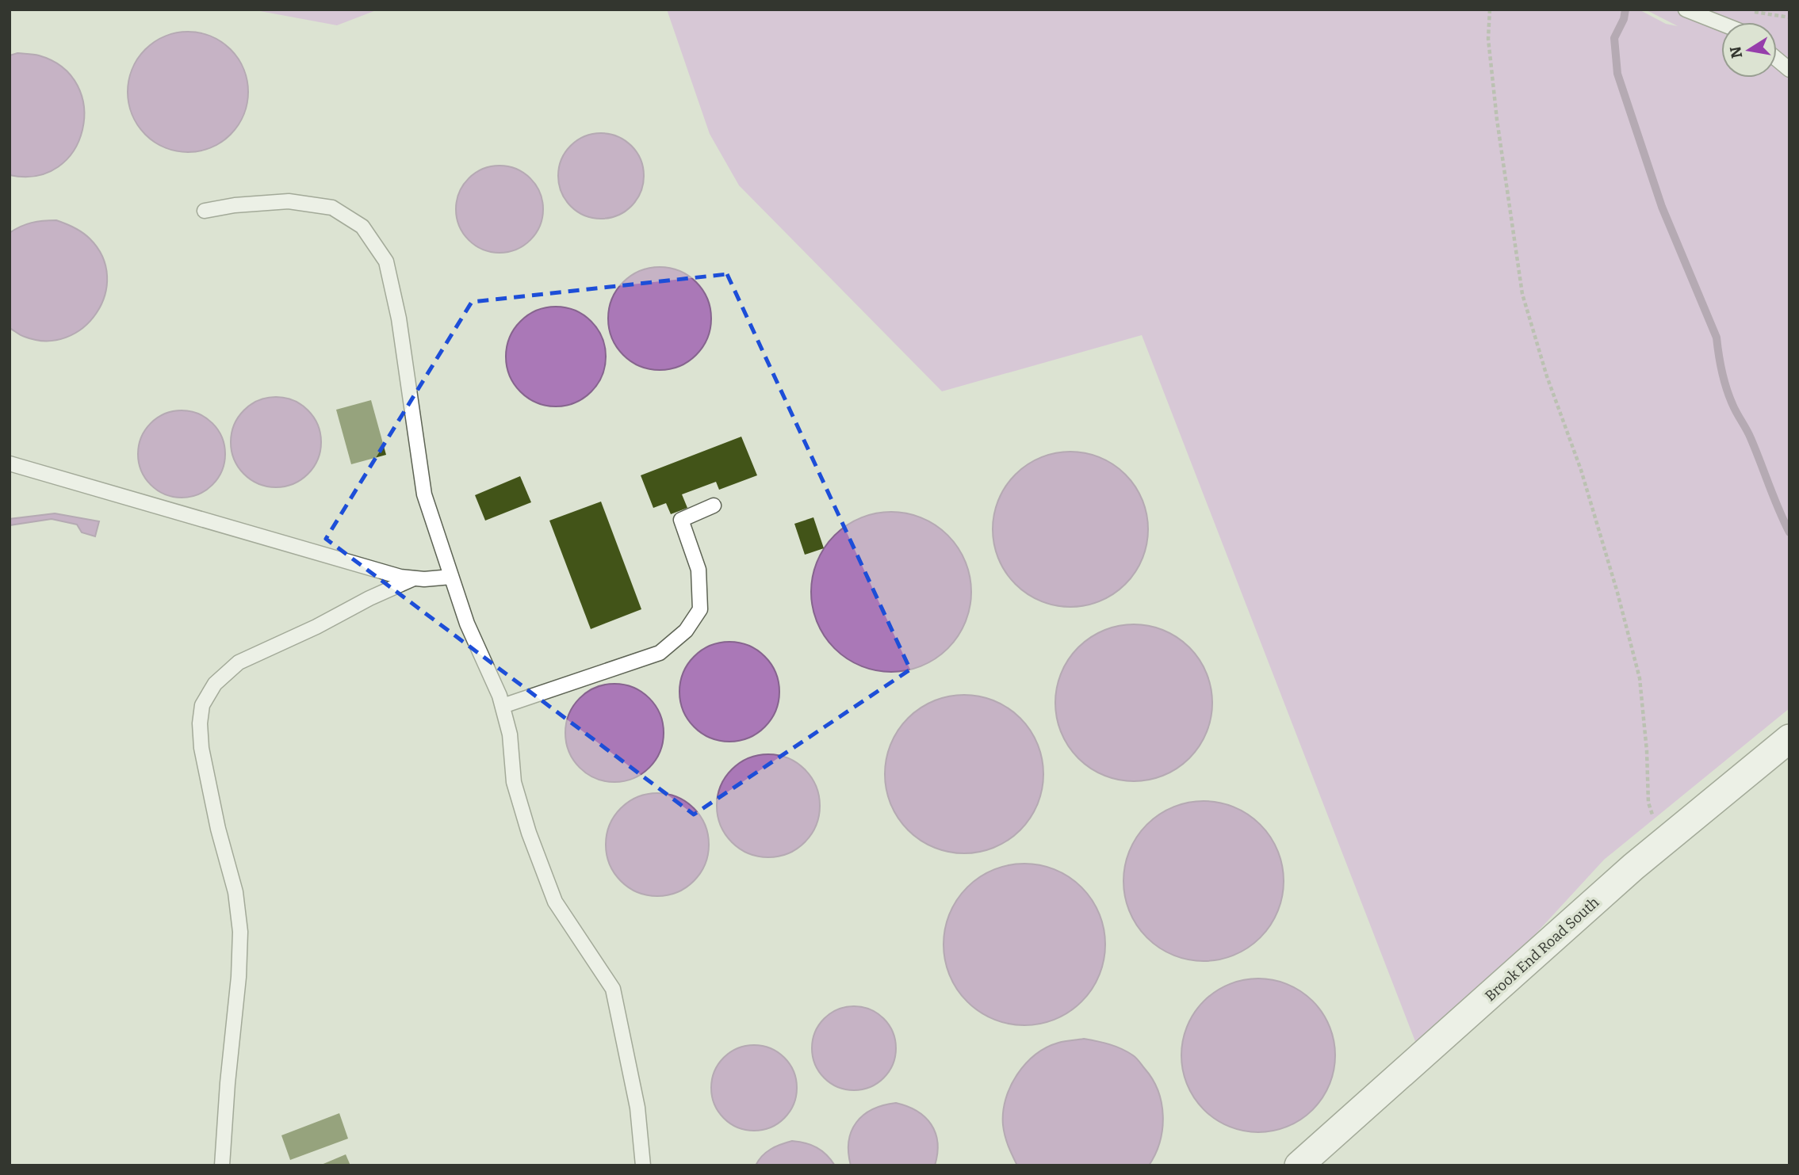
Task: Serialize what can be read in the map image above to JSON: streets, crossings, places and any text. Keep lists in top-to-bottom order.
{
  "streets": {
    "street": ["Brook End Road South"]
  },
  "north": "left"
}
